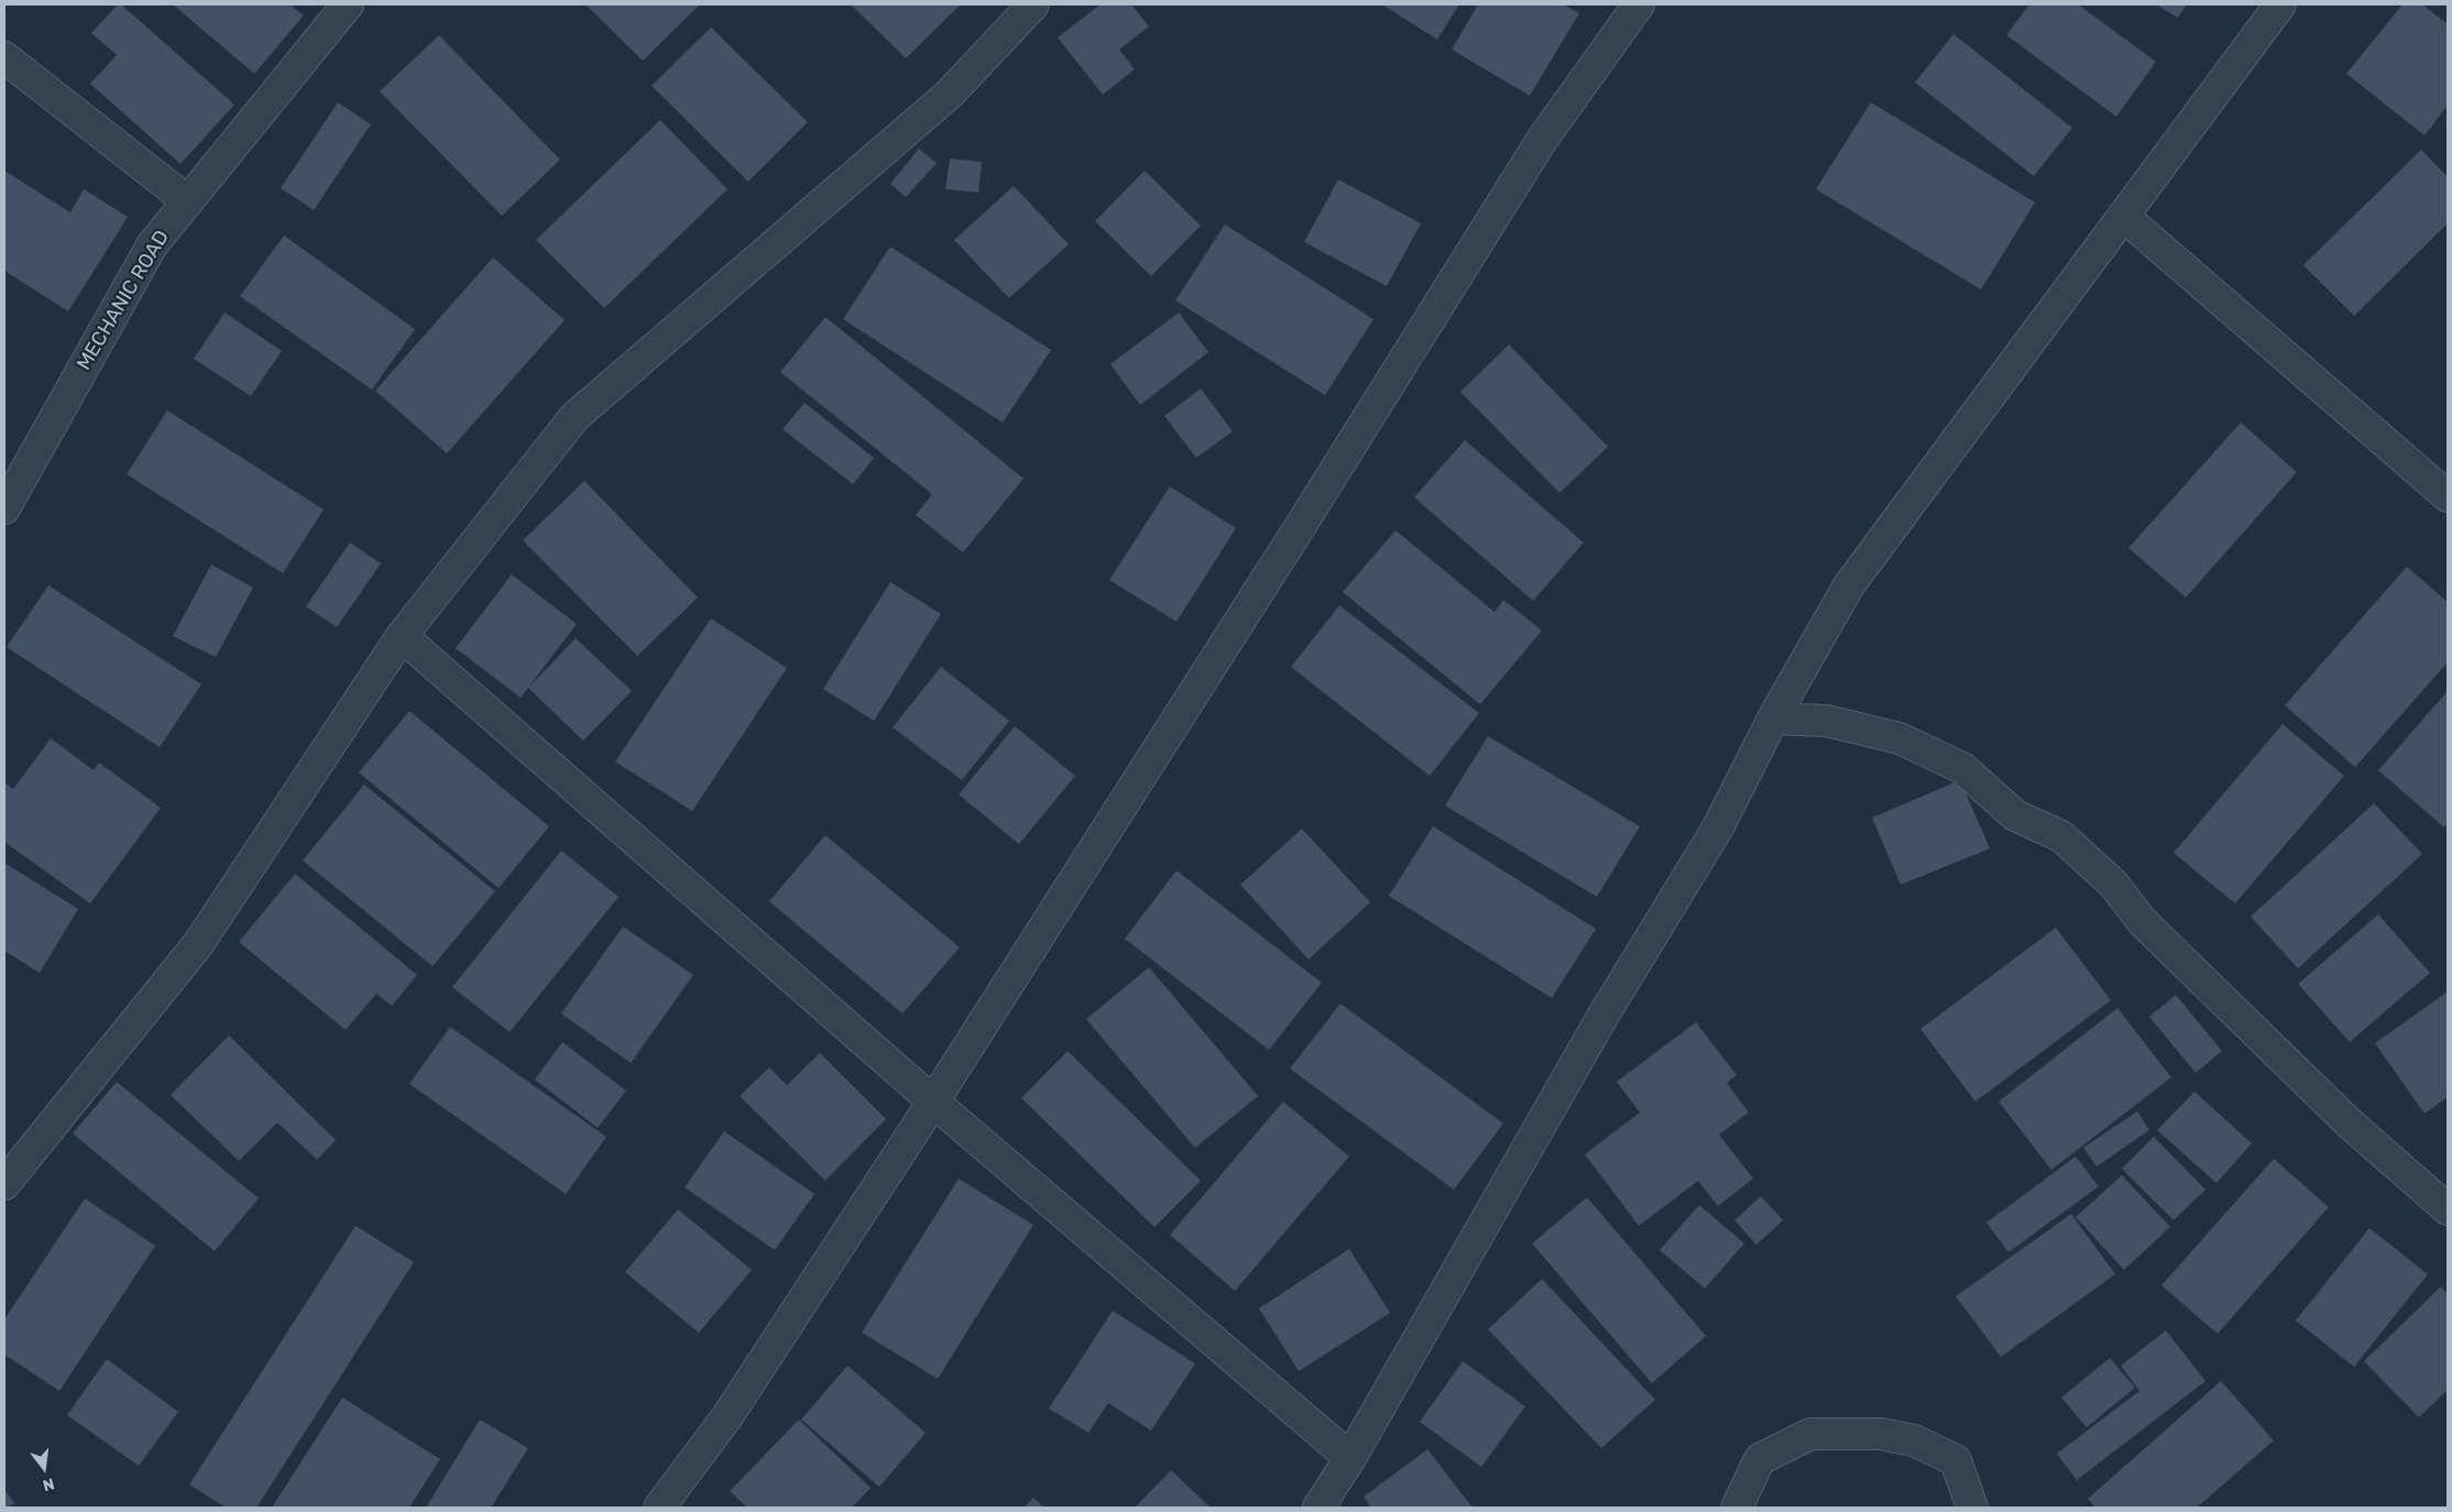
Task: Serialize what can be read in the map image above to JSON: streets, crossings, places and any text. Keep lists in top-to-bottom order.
{
  "streets": {
    "street": ["MECHANIC ROAD"]
  },
  "north": "bottom"
}
